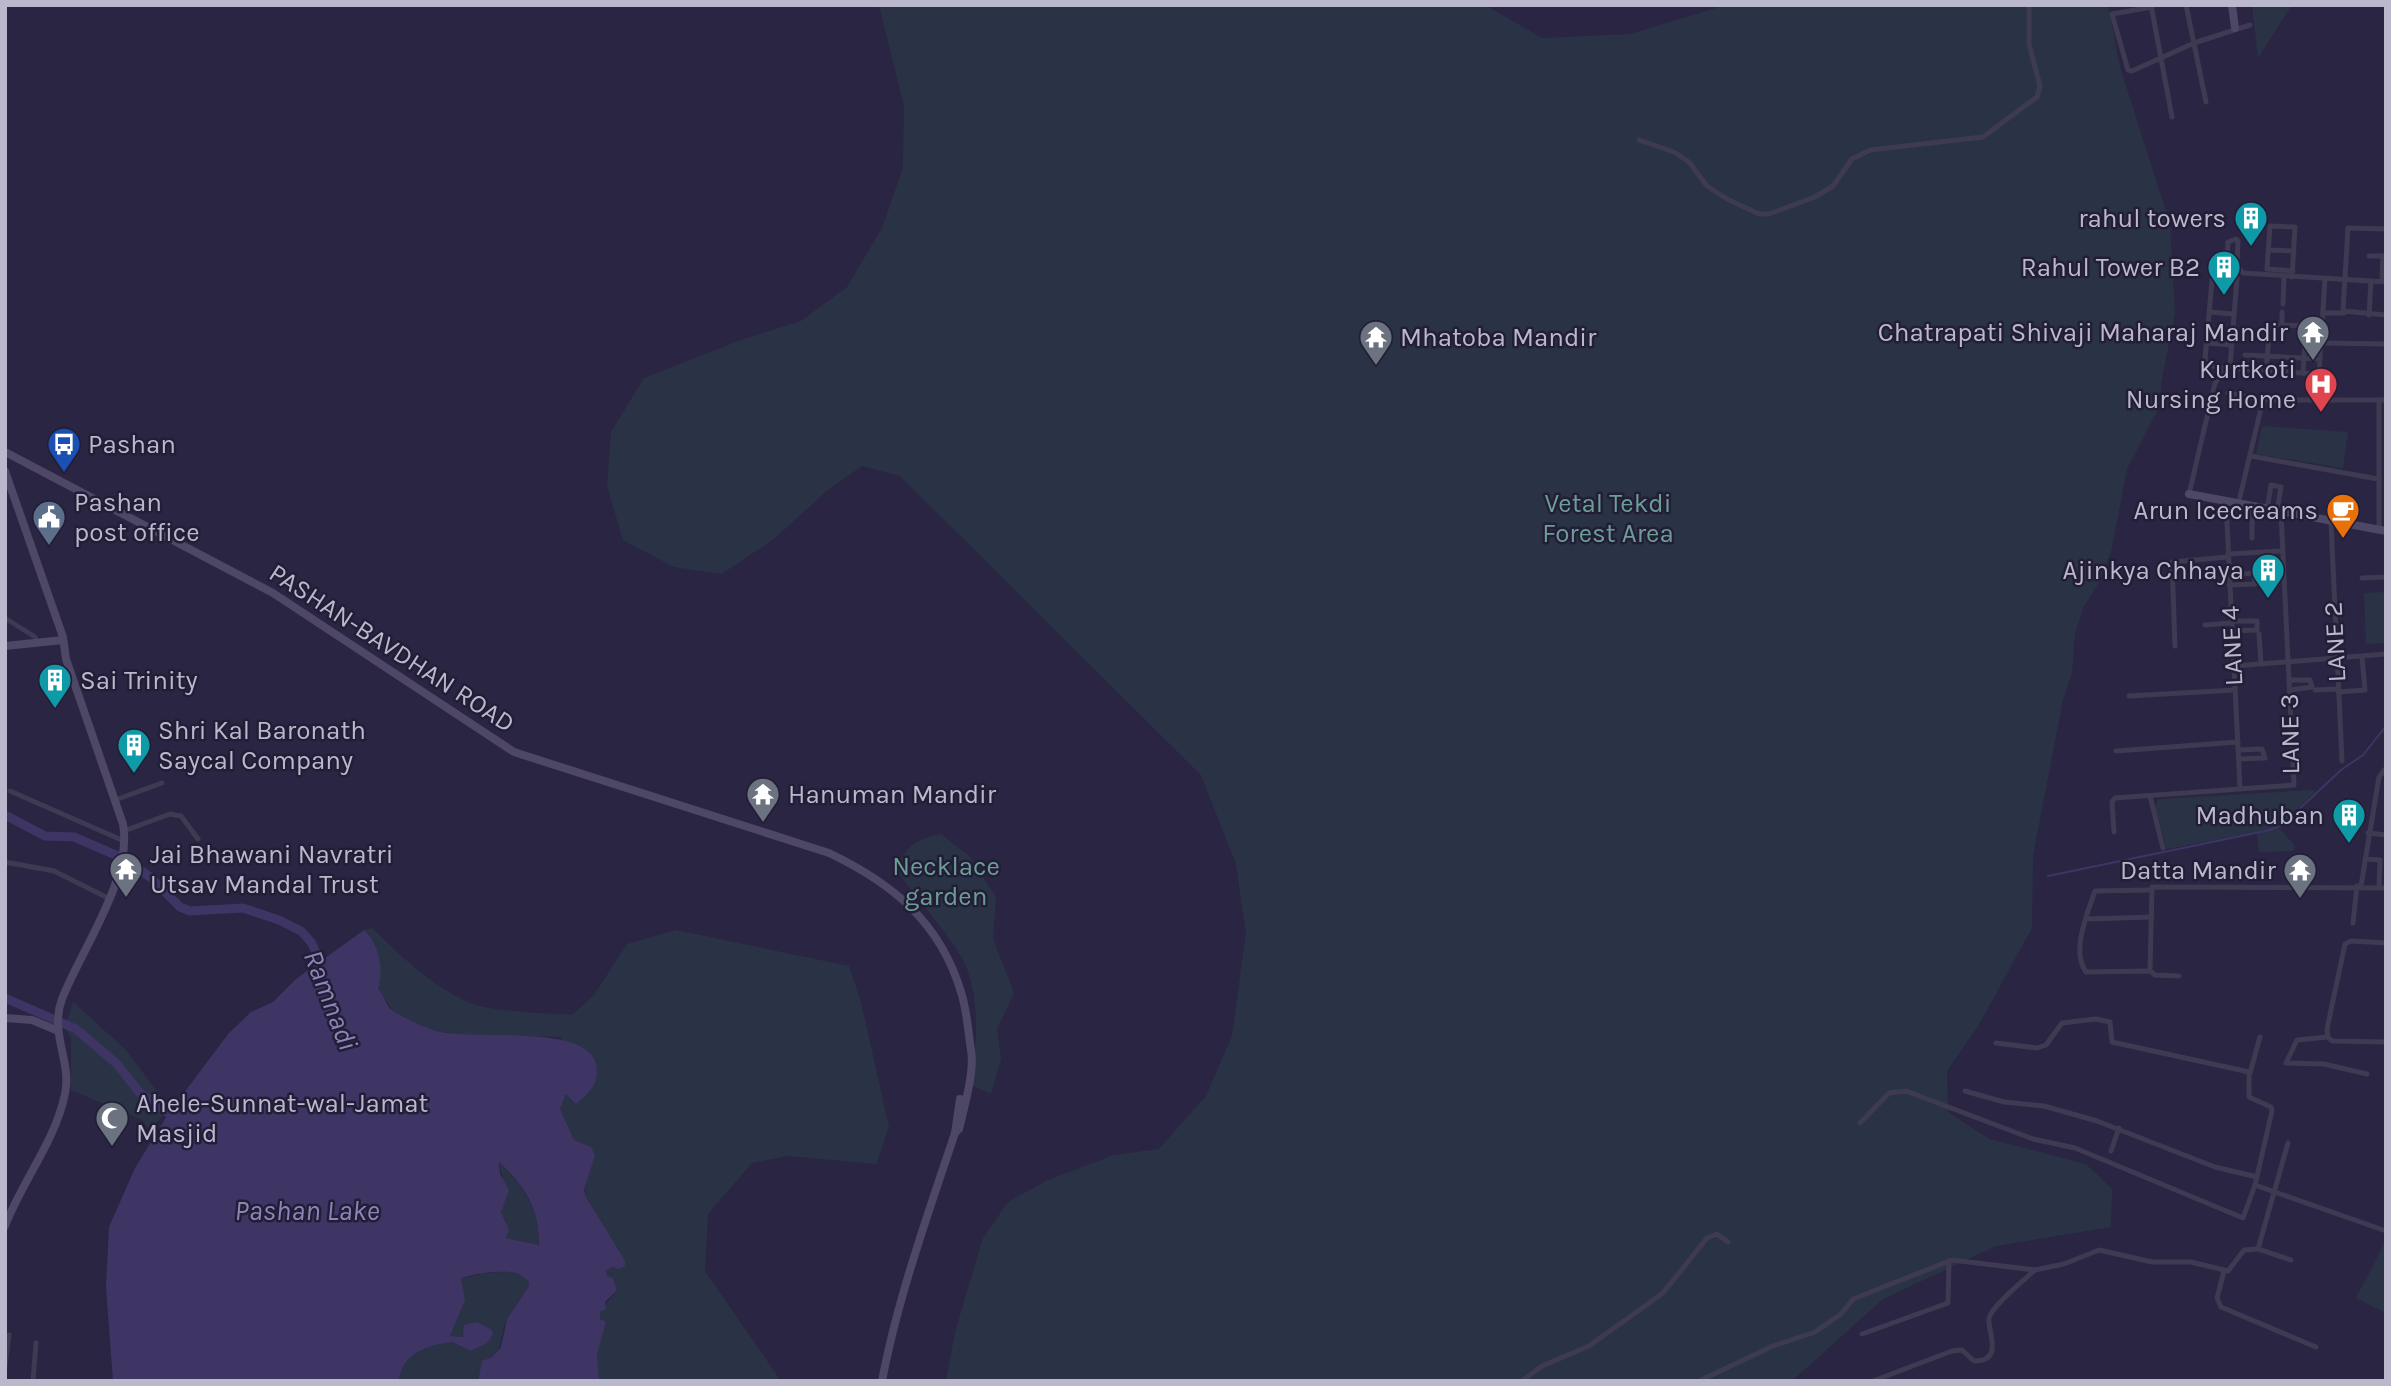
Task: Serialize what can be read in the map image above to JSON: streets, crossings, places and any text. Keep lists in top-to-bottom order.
{
  "streets": {
    "main road": ["PASHAN-BAVDHAN ROAD"],
    "street": ["LANE 2", "LANE 4", "LANE 3"]
  },
  "crossings": [
    ["LANE 4", "LANE 3"]
  ],
  "water": ["Ramnadi", "Pashan Lake"],
  "parks": ["Vetal Tekdi Forest Area", "Necklace garden"],
  "places": {
    "building": [
      "rahul towers",
      "Rahul Tower B2",
      "Ajinkya Chhaya",
      "Sai Trinity",
      "Shri Kal Baronath Saycal Company",
      "Madhuban"
    ],
    "temple": [
      "Chatrapati Shivaji Maharaj Mandir",
      "Mhatoba Mandir",
      "Hanuman Mandir",
      "Jai Bhawani Navratri Utsav Mandal Trust",
      "Datta Mandir"
    ],
    "hospital": ["Kurtkoti Nursing Home"],
    "bus stop": ["Pashan"],
    "cafe": ["Arun Icecreams"],
    "public building": ["Pashan post office"],
    "mosque": ["Ahele-Sunnat-wal-Jamat Masjid"]
  }
}
